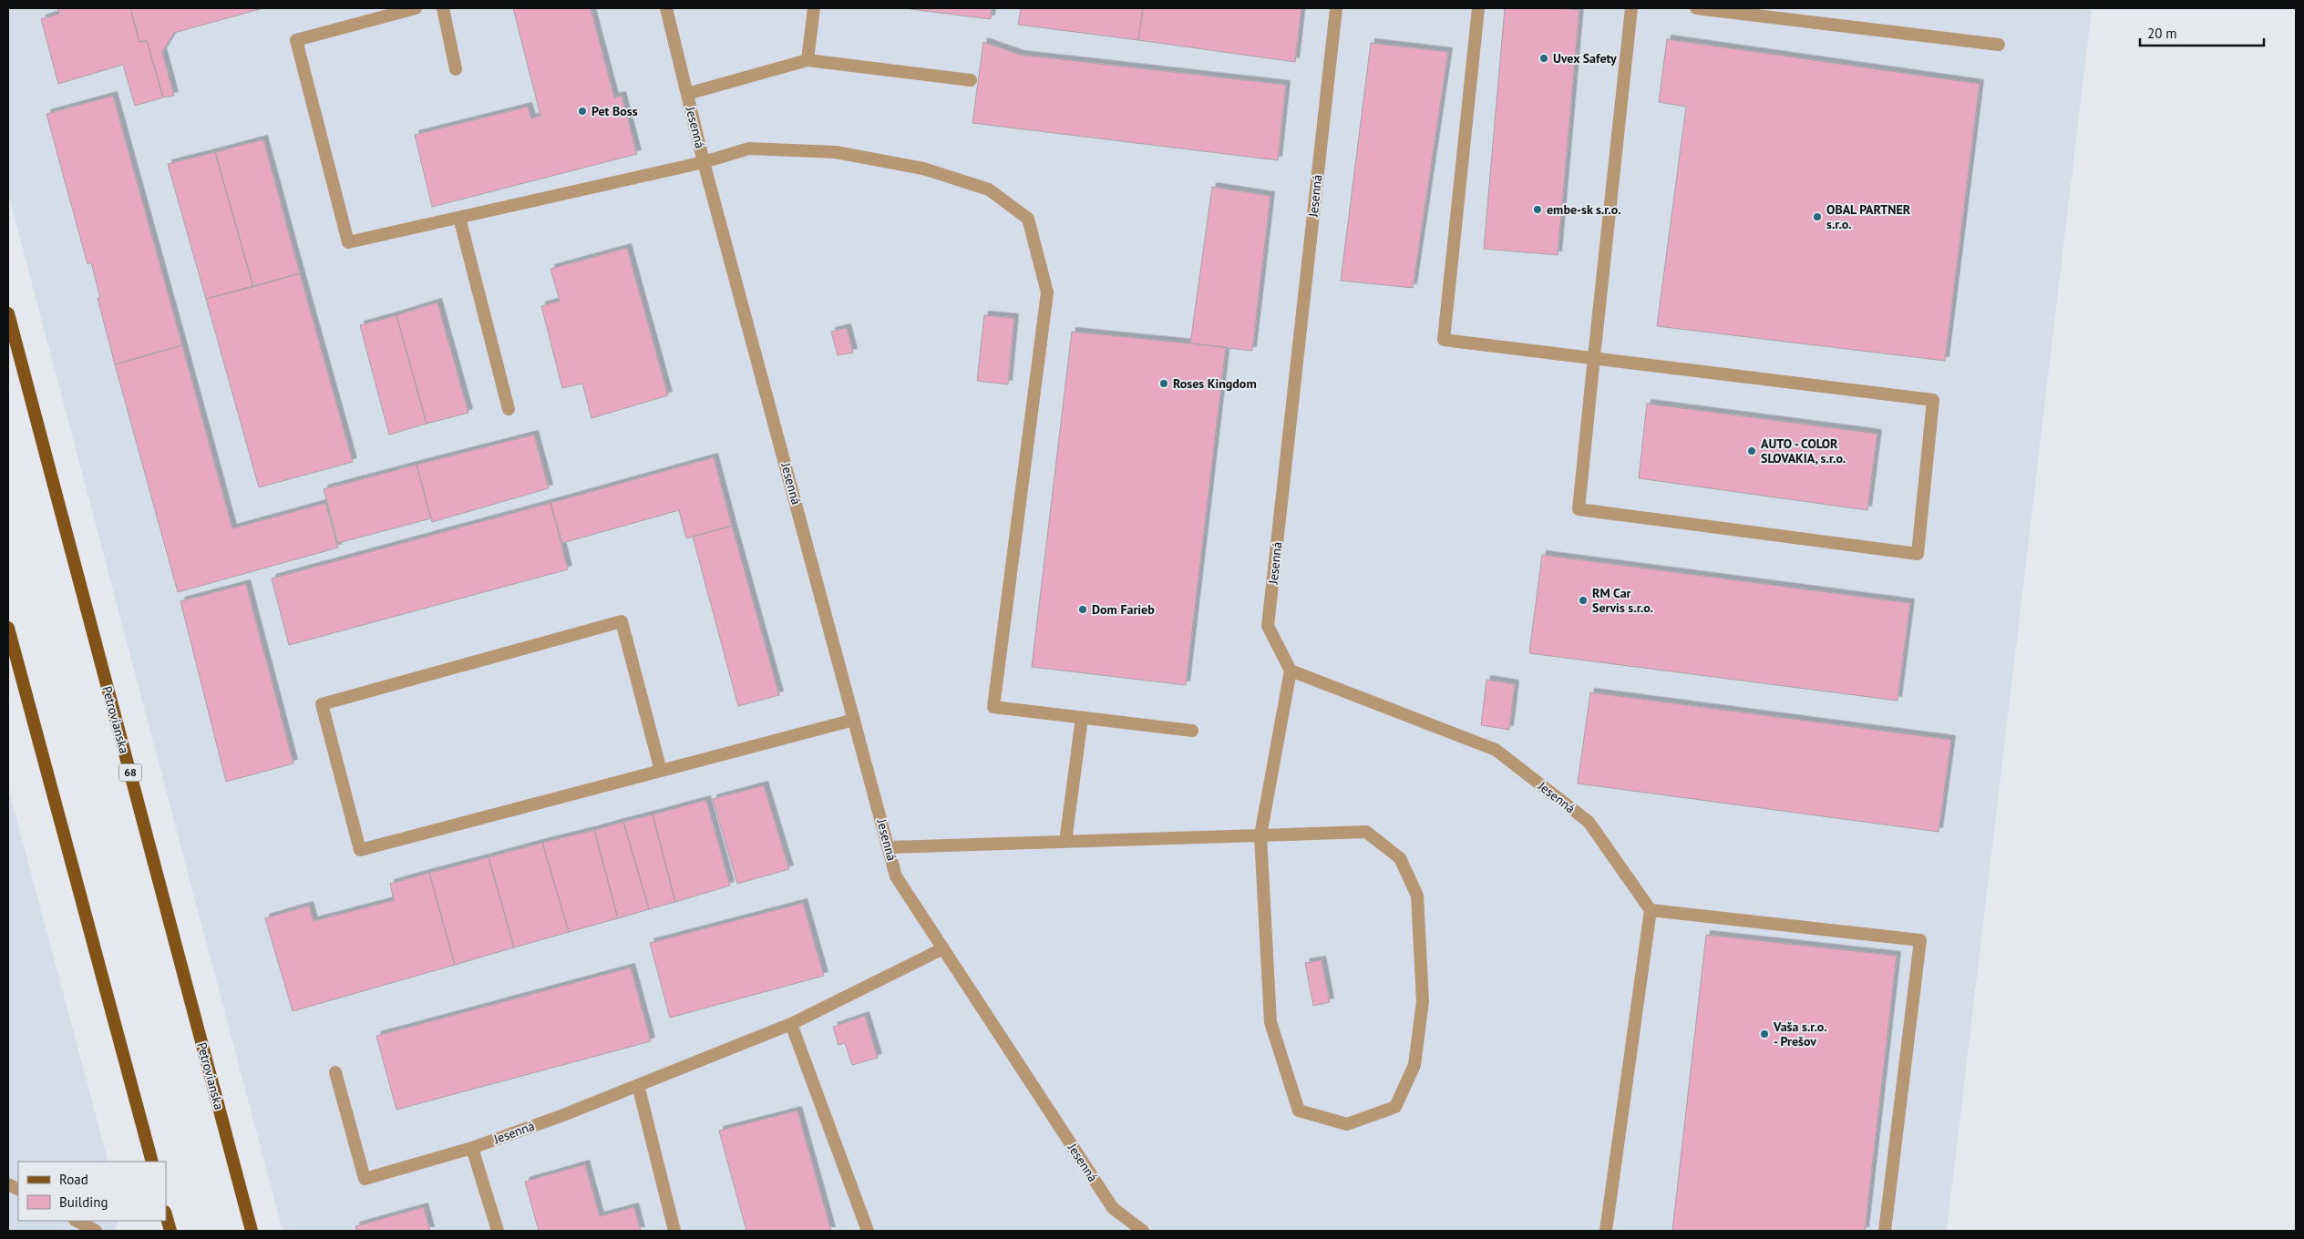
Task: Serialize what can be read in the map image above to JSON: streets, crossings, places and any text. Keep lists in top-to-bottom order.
{
  "streets": {
    "main road": ["Petrovianska", "68"],
    "street": ["Jesenná"]
  },
  "places": [
    "Uvex Safety",
    "Pet Boss",
    "embe-sk s.r.o.",
    "OBAL PARTNER s.r.o.",
    "Roses Kingdom",
    "AUTO - COLOR SLOVAKIA, s.r.o.",
    "RM Car Servis s.r.o.",
    "Dom Farieb",
    "Vaša s.r.o. - Prešov"
  ],
  "legend": ["Road", "Building"],
  "scale_bar": "20 m"
}
